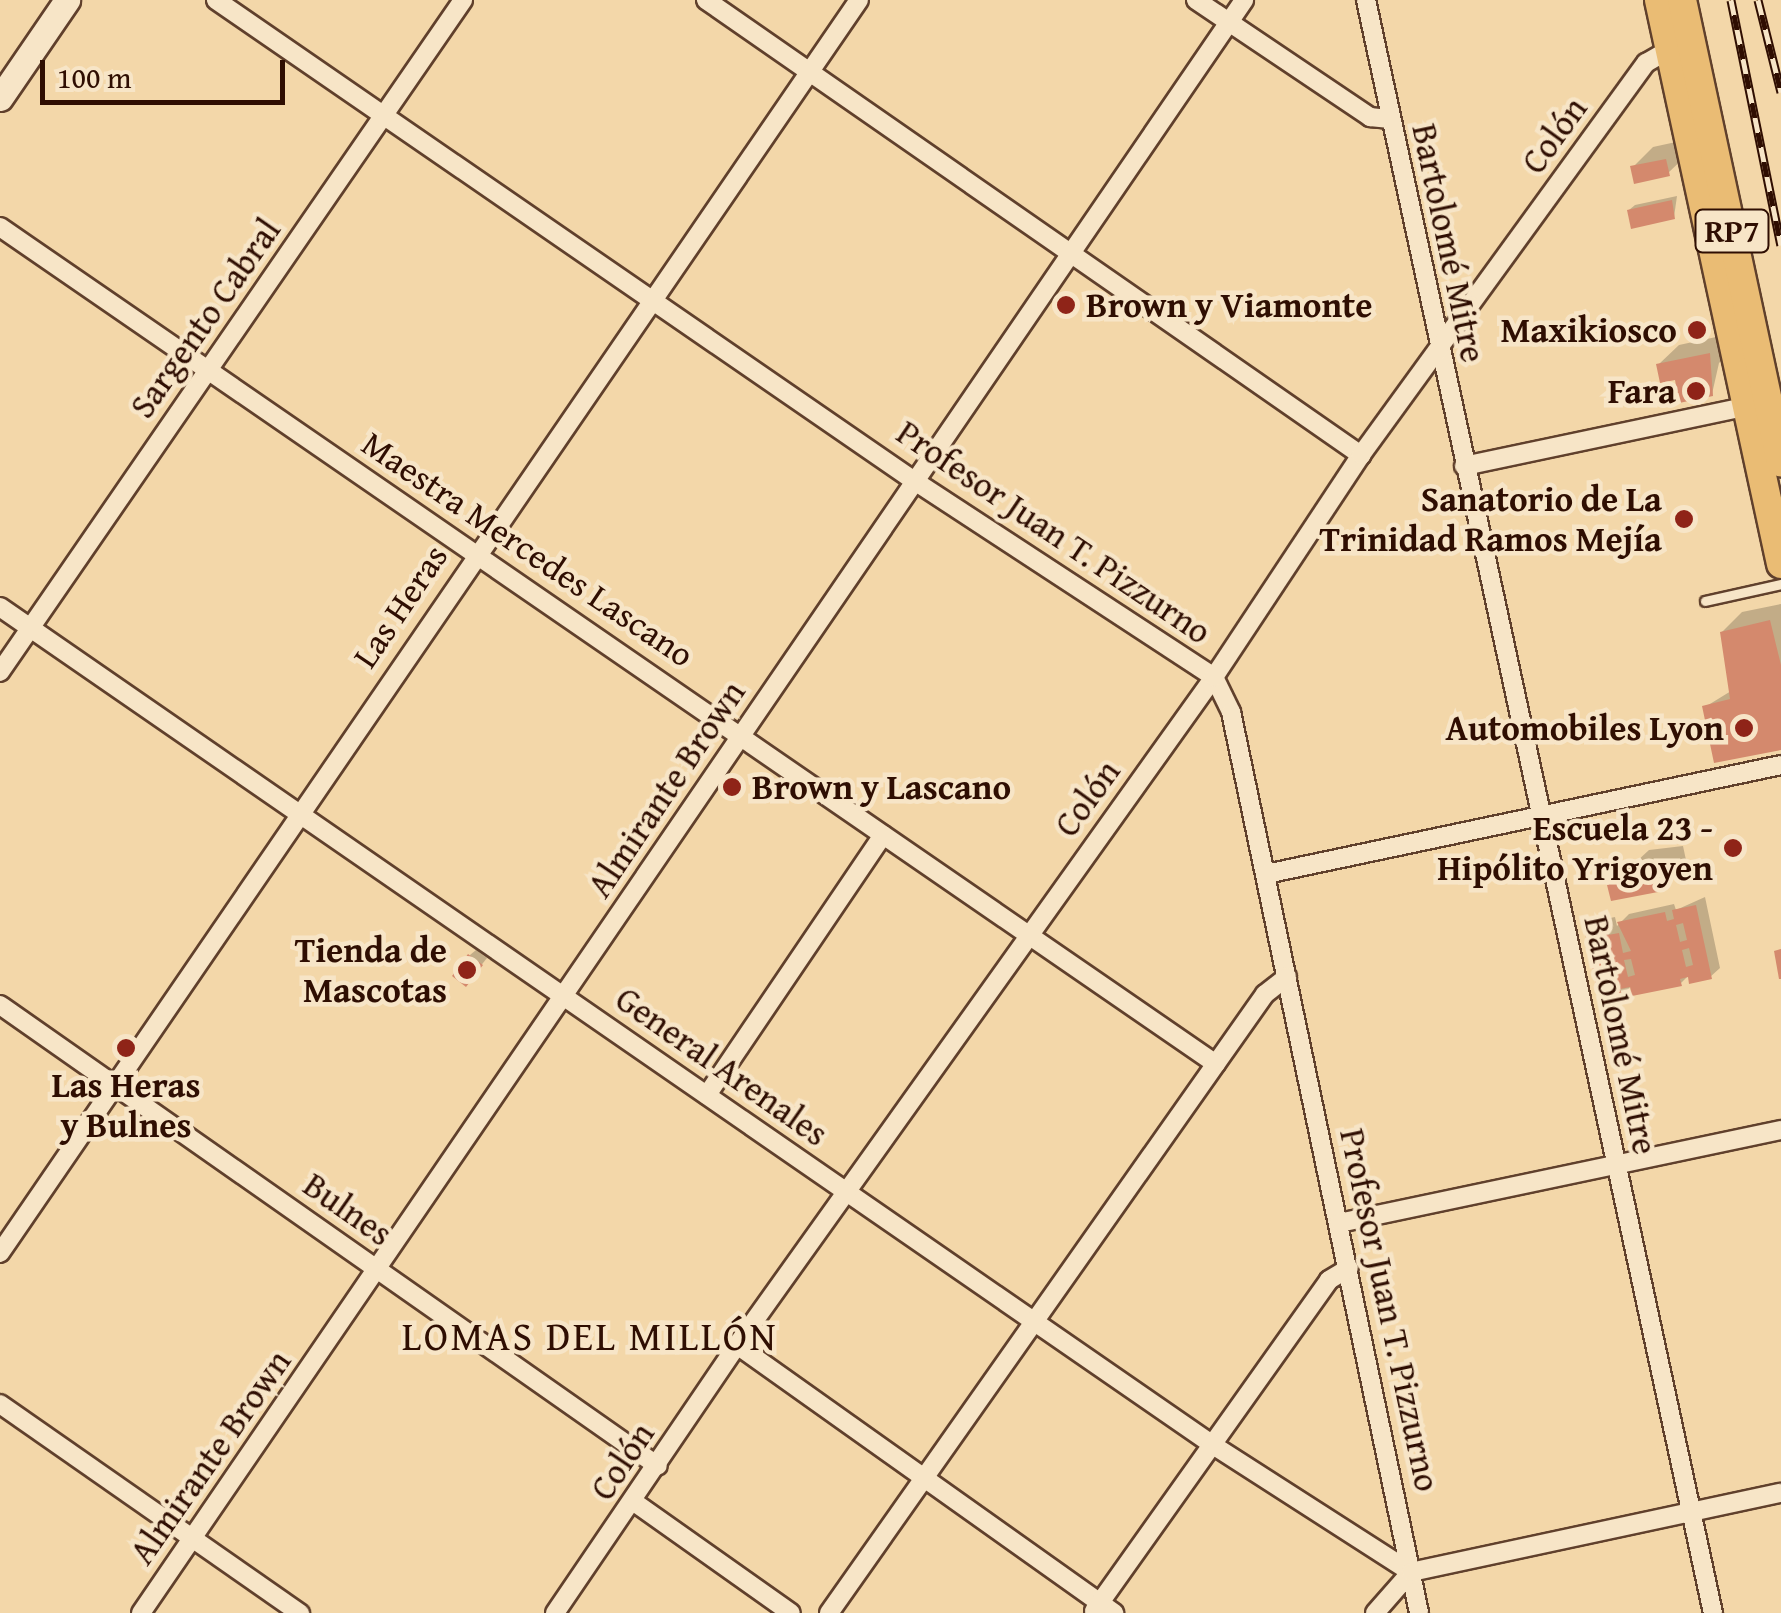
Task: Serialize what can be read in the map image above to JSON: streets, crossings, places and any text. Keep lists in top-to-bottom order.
{
  "streets": {
    "main road": ["RP7"],
    "street": [
      "Colón",
      "Bartolomé Mitre",
      "Sargento Cabral",
      "Profesor Juan T. Pizzurno",
      "Maestra Mercedes Lascano",
      "Las Heras",
      "Almirante Brown",
      "General Arenales",
      "Bulnes"
    ]
  },
  "crossings": [
    ["Colón", "RP7"],
    ["Colón", "Bartolomé Mitre"],
    ["Colón", "Profesor Juan T. Pizzurno"],
    ["Colón", "Maestra Mercedes Lascano"],
    ["Colón", "General Arenales"],
    ["Colón", "Bulnes"],
    ["Sargento Cabral", "Profesor Juan T. Pizzurno"],
    ["Sargento Cabral", "Maestra Mercedes Lascano"],
    ["Sargento Cabral", "General Arenales"],
    ["Profesor Juan T. Pizzurno", "Las Heras"],
    ["Profesor Juan T. Pizzurno", "Almirante Brown"],
    ["Profesor Juan T. Pizzurno", "General Arenales"],
    ["Maestra Mercedes Lascano", "Las Heras"],
    ["Maestra Mercedes Lascano", "Almirante Brown"],
    ["Las Heras", "General Arenales"],
    ["Las Heras", "Bulnes"],
    ["Almirante Brown", "General Arenales"],
    ["Almirante Brown", "Bulnes"]
  ],
  "districts": ["LOMAS DEL MILLÓN"],
  "places": [
    "Brown y Viamonte",
    "Maxikiosco",
    "Fara",
    "Sanatorio de La Trinidad Ramos Mejía",
    "Automobiles Lyon",
    "Brown y Lascano",
    "Escuela 23 - Hipólito Yrigoyen",
    "Tienda de Mascotas",
    "Las Heras y Bulnes"
  ],
  "scale_bar": "100 m"
}
